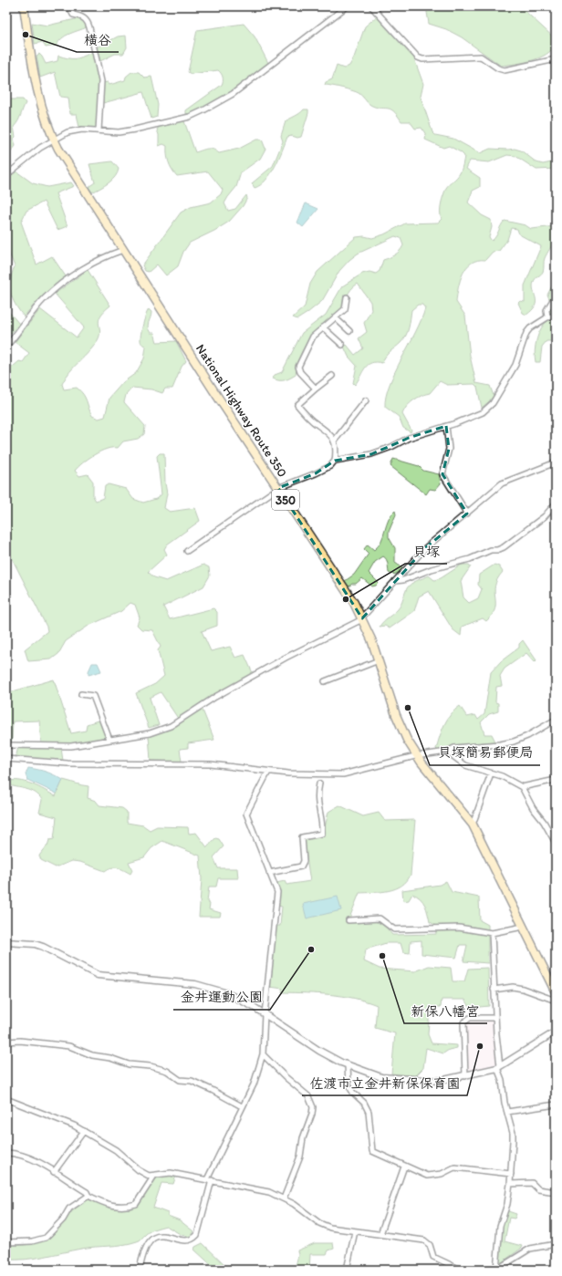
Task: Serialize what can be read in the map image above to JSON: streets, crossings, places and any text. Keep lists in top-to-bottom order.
{
  "streets": {
    "highway": ["National Highway Route 350", "350"]
  },
  "places": [
    "横谷",
    "貝塚",
    "貝塚簡易郵便局",
    "金井運動公園",
    "新保八幡宮",
    "佐渡市立金井新保保育園"
  ]
}
